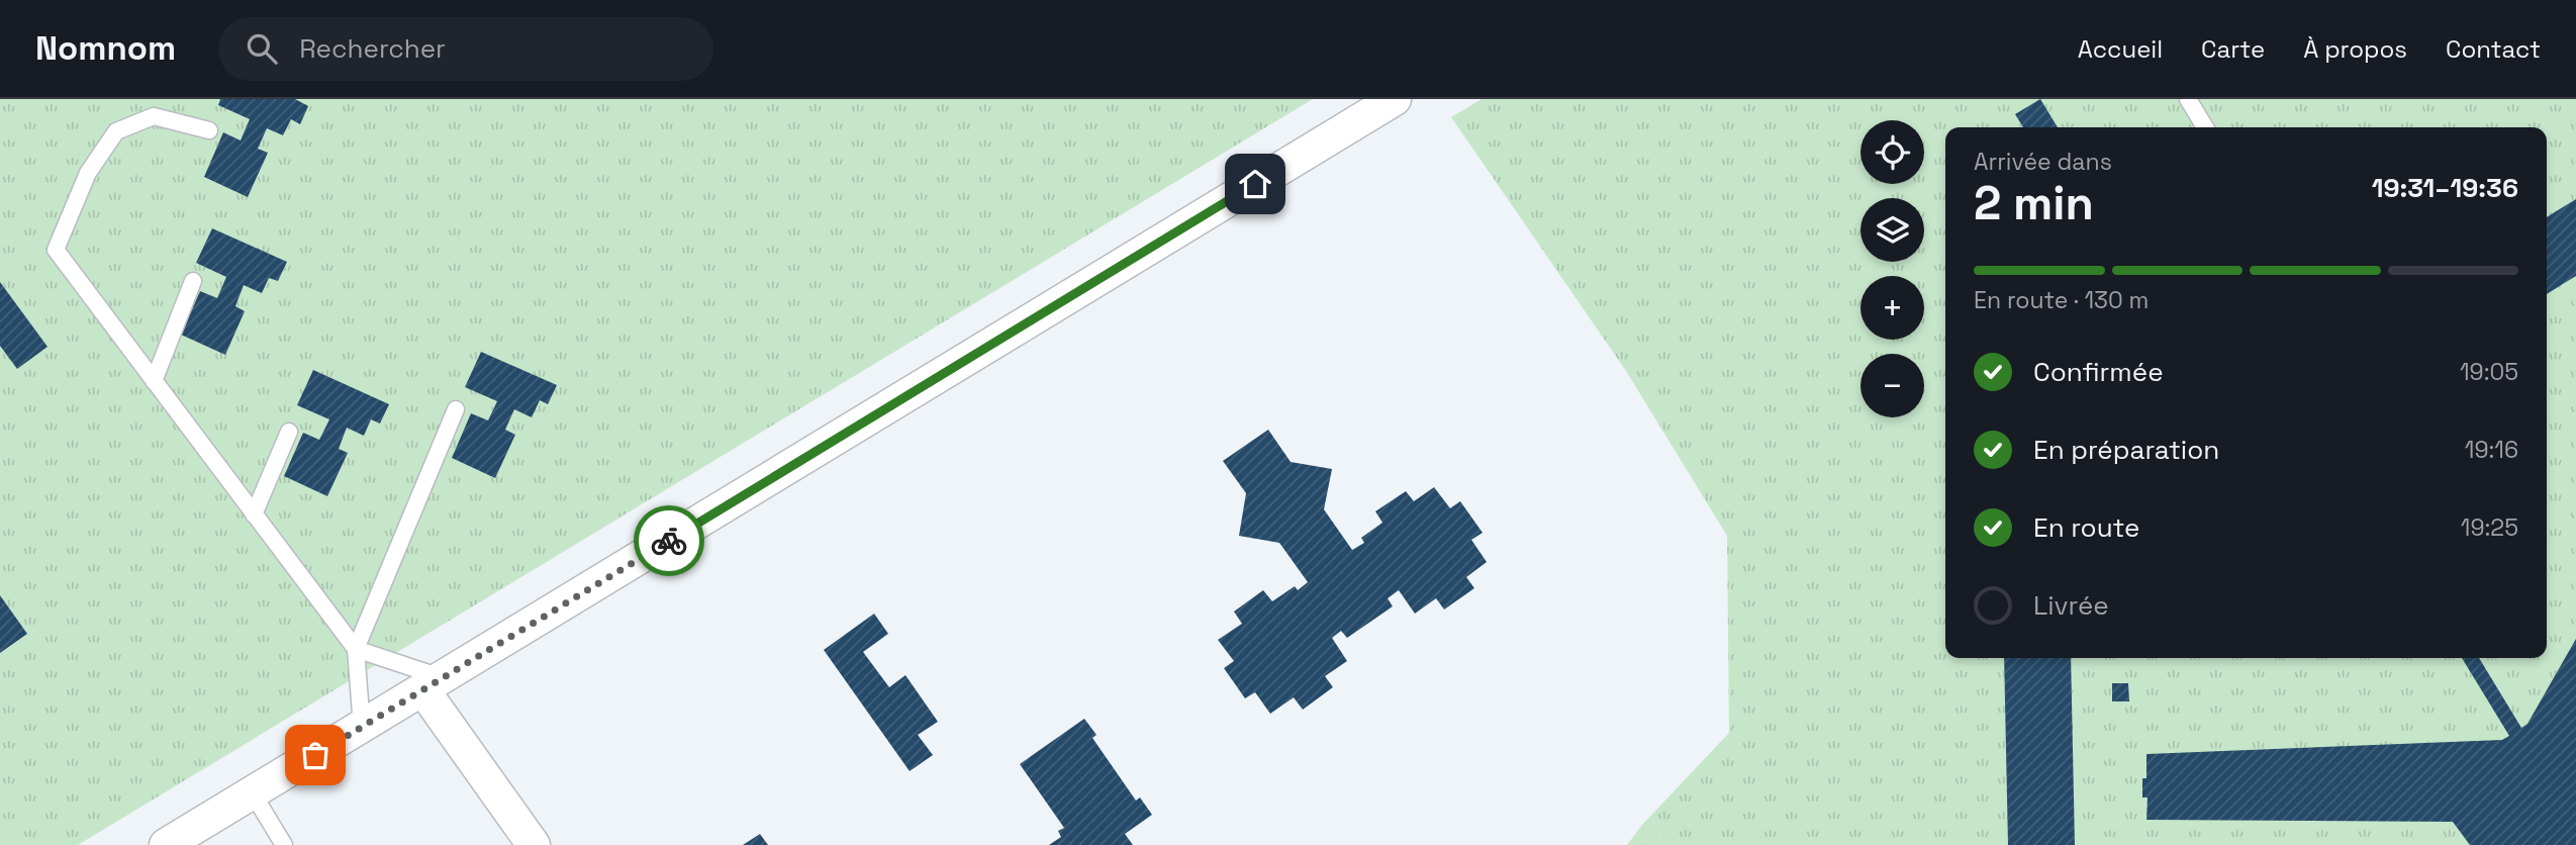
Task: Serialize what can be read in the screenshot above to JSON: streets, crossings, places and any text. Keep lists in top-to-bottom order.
{
  "page": {
    "header": "Nomnom",
    "search": "Rechercher",
    "nav": [
      "Accueil",
      "Carte",
      "À propos",
      "Contact"
    ],
    "map_buttons": ["+", "−"],
    "heading": ["2 min", "Arrivée dans", "19:31–19:36"],
    "bar": "En route · 130 m",
    "list": [
      ["Confirmée", "19:05"],
      ["En préparation", "19:16"],
      ["En route", "19:25"],
      "Livrée"
    ]
  }
}
